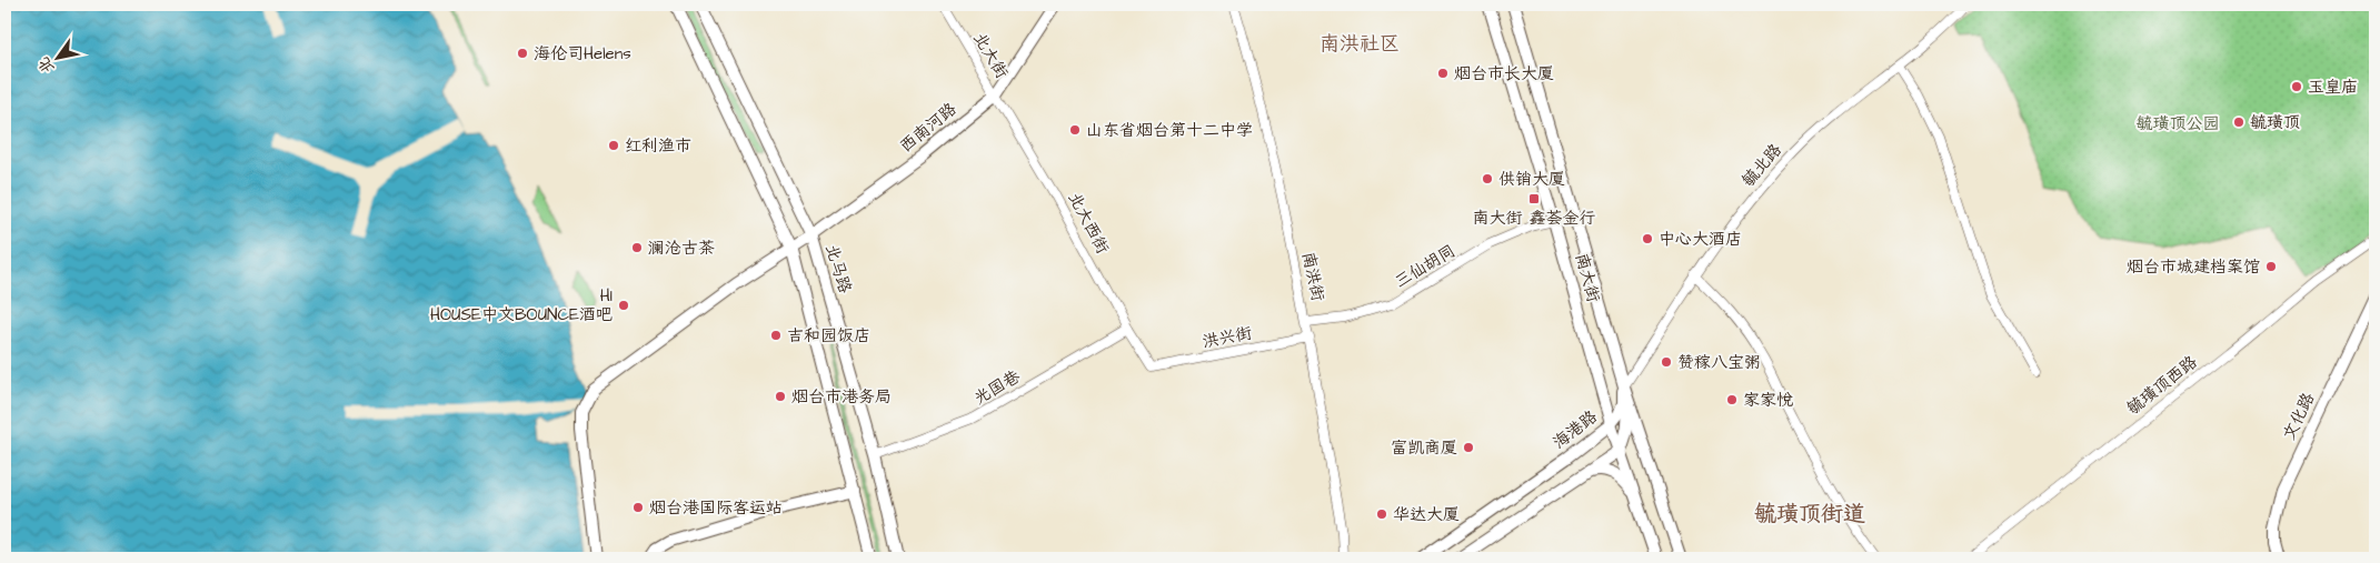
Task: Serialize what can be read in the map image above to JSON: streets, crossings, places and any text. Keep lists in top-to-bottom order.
{
  "streets": {
    "main road": [
      "西南河路",
      "北马路",
      "南大街",
      "文化路",
      "海港路"
    ],
    "street": [
      "北大街",
      "毓北路",
      "北大西街",
      "三仙胡同",
      "南洪街",
      "洪兴街",
      "毓璜顶西路",
      "光国巷"
    ]
  },
  "crossings": [
    ["北大街", "西南河路"],
    ["北大街", "北大西街"],
    ["西南河路", "北大西街"],
    ["西南河路", "北马路"],
    ["毓北路", "南大街"],
    ["毓北路", "海港路"],
    ["北大西街", "洪兴街"],
    ["北大西街", "光国巷"],
    ["三仙胡同", "南洪街"],
    ["三仙胡同", "南大街"],
    ["北马路", "光国巷"],
    ["南洪街", "洪兴街"],
    ["南大街", "海港路"]
  ],
  "districts": ["南洪社区", "毓璜顶街道"],
  "parks": ["毓璜顶公园"],
  "places": {
    "other": [
      "海伦司Helens",
      "烟台市长大厦",
      "玉皇庙",
      "毓璜顶",
      "山东省烟台第十二中学",
      "红利渔市",
      "供销大厦",
      "中心大酒店",
      "澜沧古茶",
      "烟台市城建档案馆",
      "HI HOUSE中文BOUNCE酒吧",
      "吉和园饭店",
      "赞稼八宝粥",
      "烟台市港务局",
      "家家悦",
      "富凯商厦",
      "烟台港国际客运站",
      "华达大厦"
    ],
    "transit": ["南大街 鑫荟金行"]
  },
  "north": "bottom left"
}
